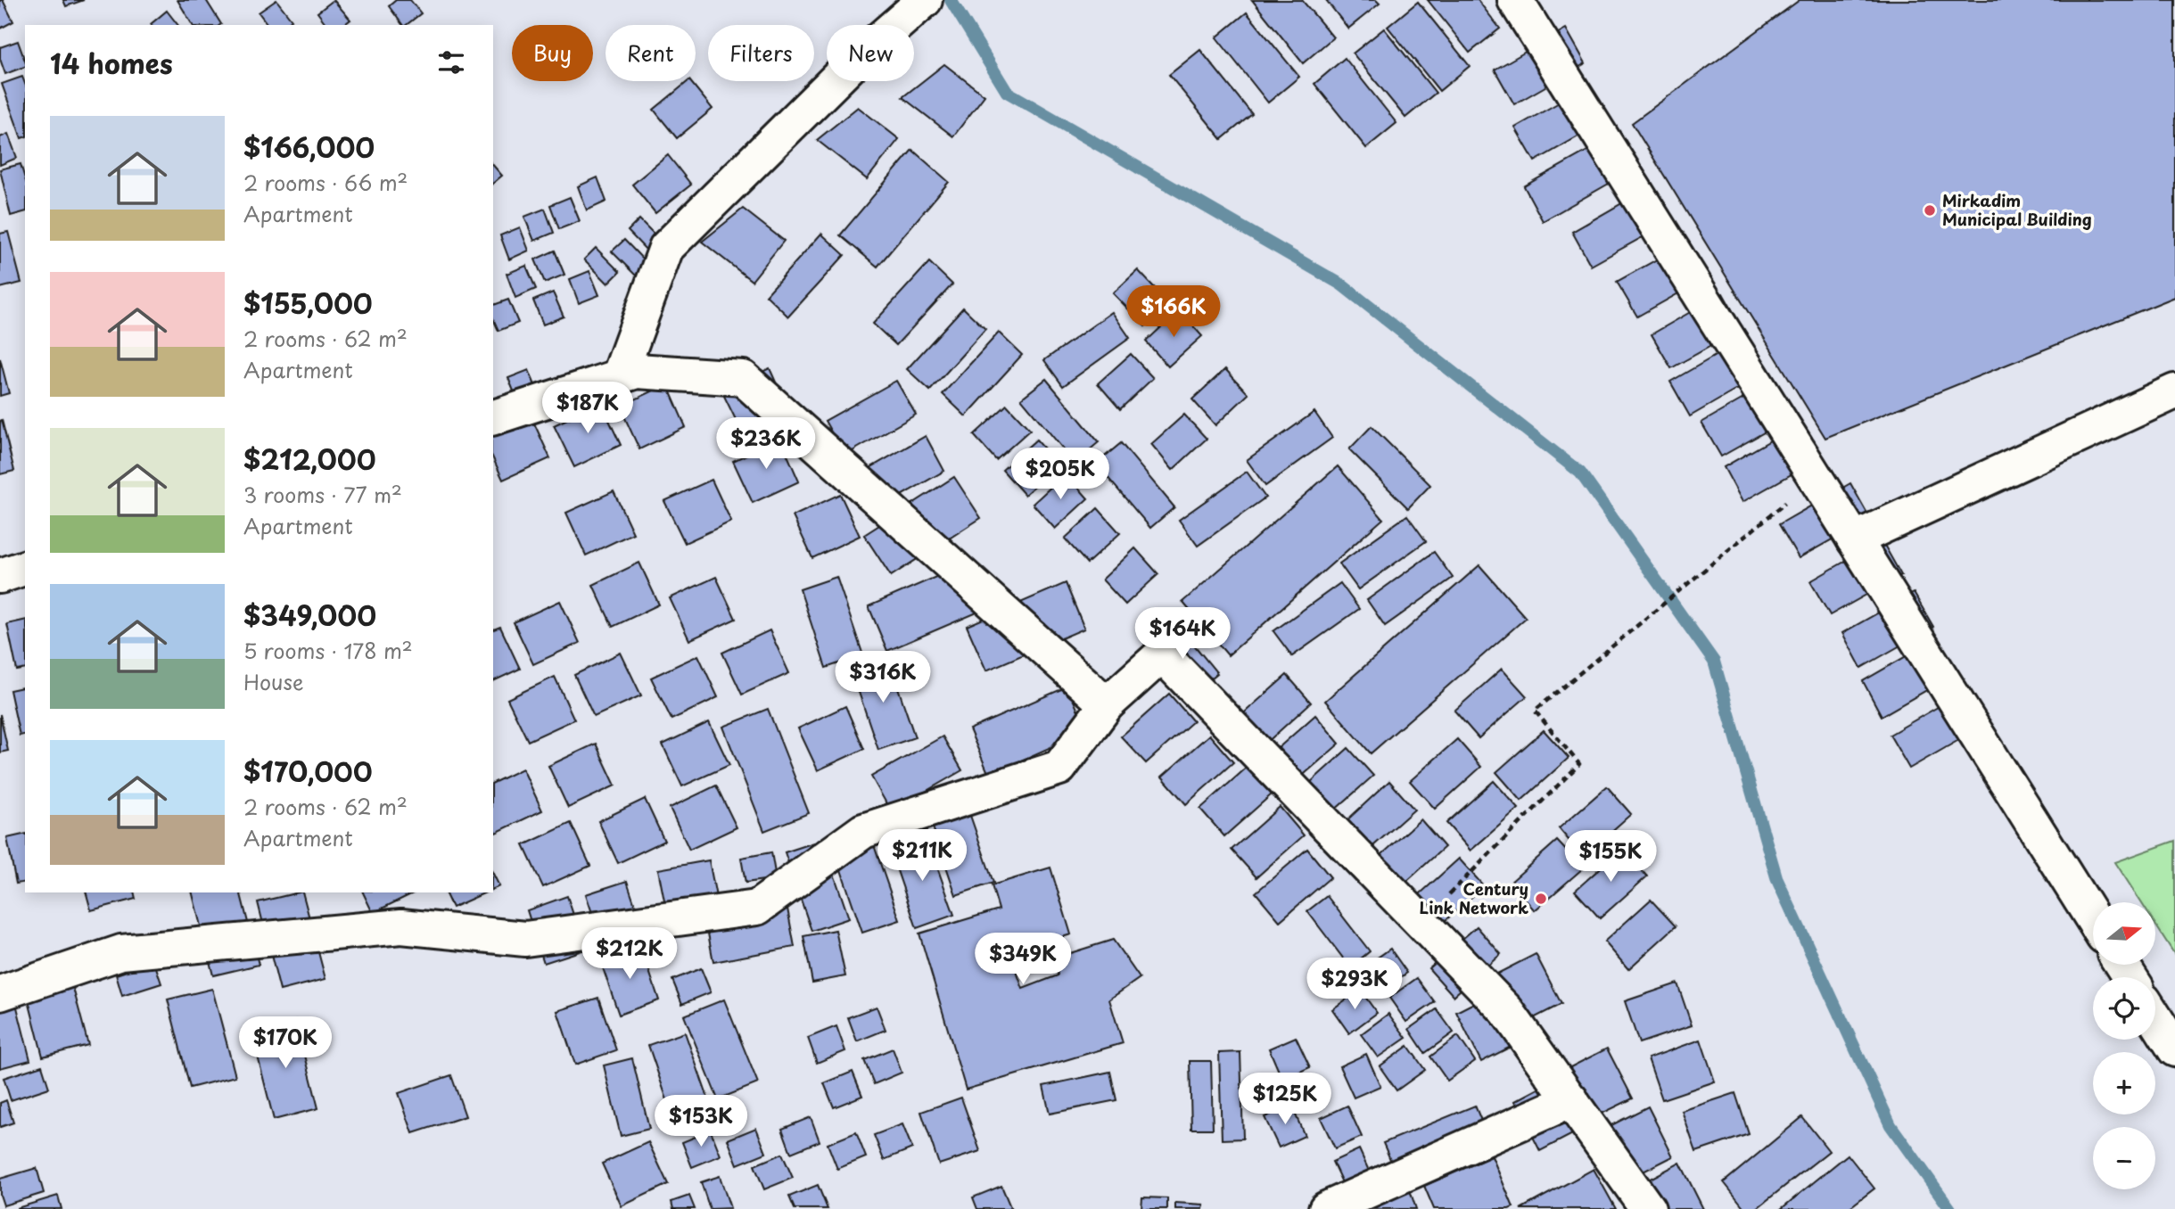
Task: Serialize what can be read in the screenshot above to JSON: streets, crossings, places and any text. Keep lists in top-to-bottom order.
{
  "places": ["Mirkadim Municipal Building", "Century Link Network"],
  "north": "right",
  "page": {
    "chip": [
      "Buy",
      "Rent",
      "Filters",
      "New"
    ],
    "heading": "14 homes",
    "list": [
      {
        "name": "$166,000",
        "note": "2 rooms · 66 m² · Apartment"
      },
      {
        "name": "$155,000",
        "note": "2 rooms · 62 m² · Apartment"
      },
      {
        "name": "$212,000",
        "note": "3 rooms · 77 m² · Apartment"
      },
      {
        "name": "$349,000",
        "note": "5 rooms · 178 m² · House"
      },
      {
        "name": "$170,000",
        "note": "2 rooms · 62 m² · Apartment"
      }
    ],
    "price": [
      "$166K",
      "$187K",
      "$236K",
      "$205K",
      "$164K",
      "$316K",
      "$211K",
      "$155K",
      "$212K",
      "$349K",
      "$293K",
      "$170K",
      "$125K",
      "$153K"
    ],
    "map_buttons": ["+", "−"]
  }
}
